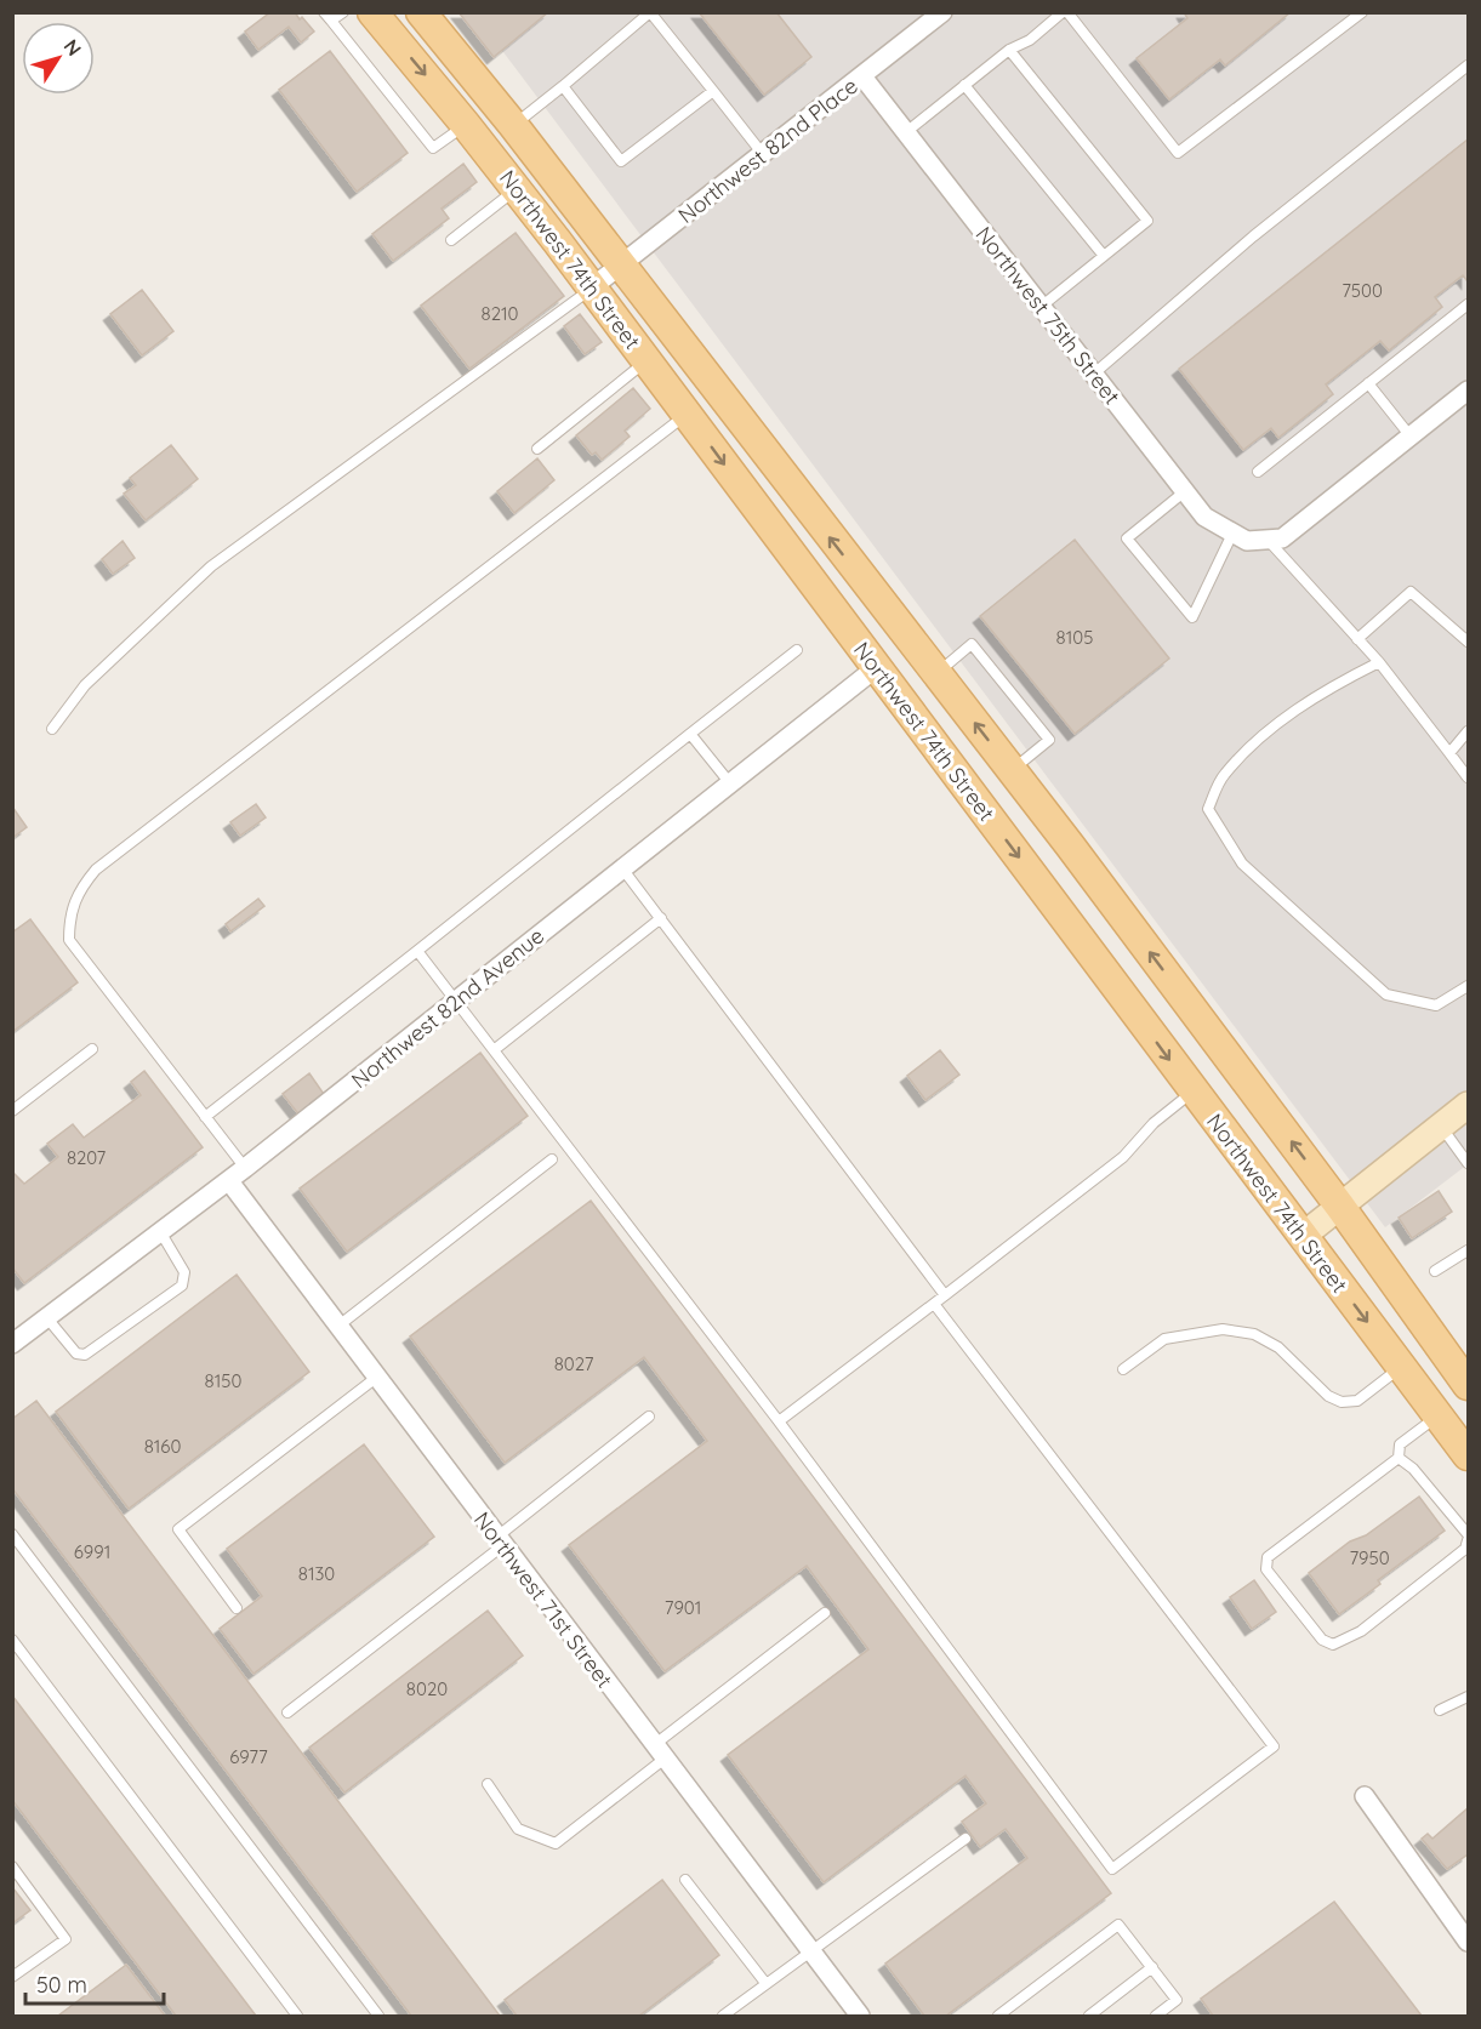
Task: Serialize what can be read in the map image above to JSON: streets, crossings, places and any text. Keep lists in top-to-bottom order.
{
  "streets": {
    "main road": ["Northwest 74th Street"],
    "street": [
      "Northwest 82nd Place",
      "Northwest 75th Street",
      "Northwest 82nd Avenue",
      "Northwest 71st Street"
    ]
  },
  "crossings": [
    ["Northwest 82nd Place", "Northwest 74th Street"],
    ["Northwest 82nd Place", "Northwest 75th Street"],
    ["Northwest 74th Street", "Northwest 82nd Avenue"],
    ["Northwest 82nd Avenue", "Northwest 71st Street"]
  ],
  "house_numbers": [
    "7500",
    "8210",
    "8105",
    "8207",
    "8027",
    "8150",
    "8160",
    "6991",
    "7950",
    "8130",
    "7901",
    "8020",
    "6977"
  ],
  "scale_bar": "50 m",
  "north": "top right"
}
